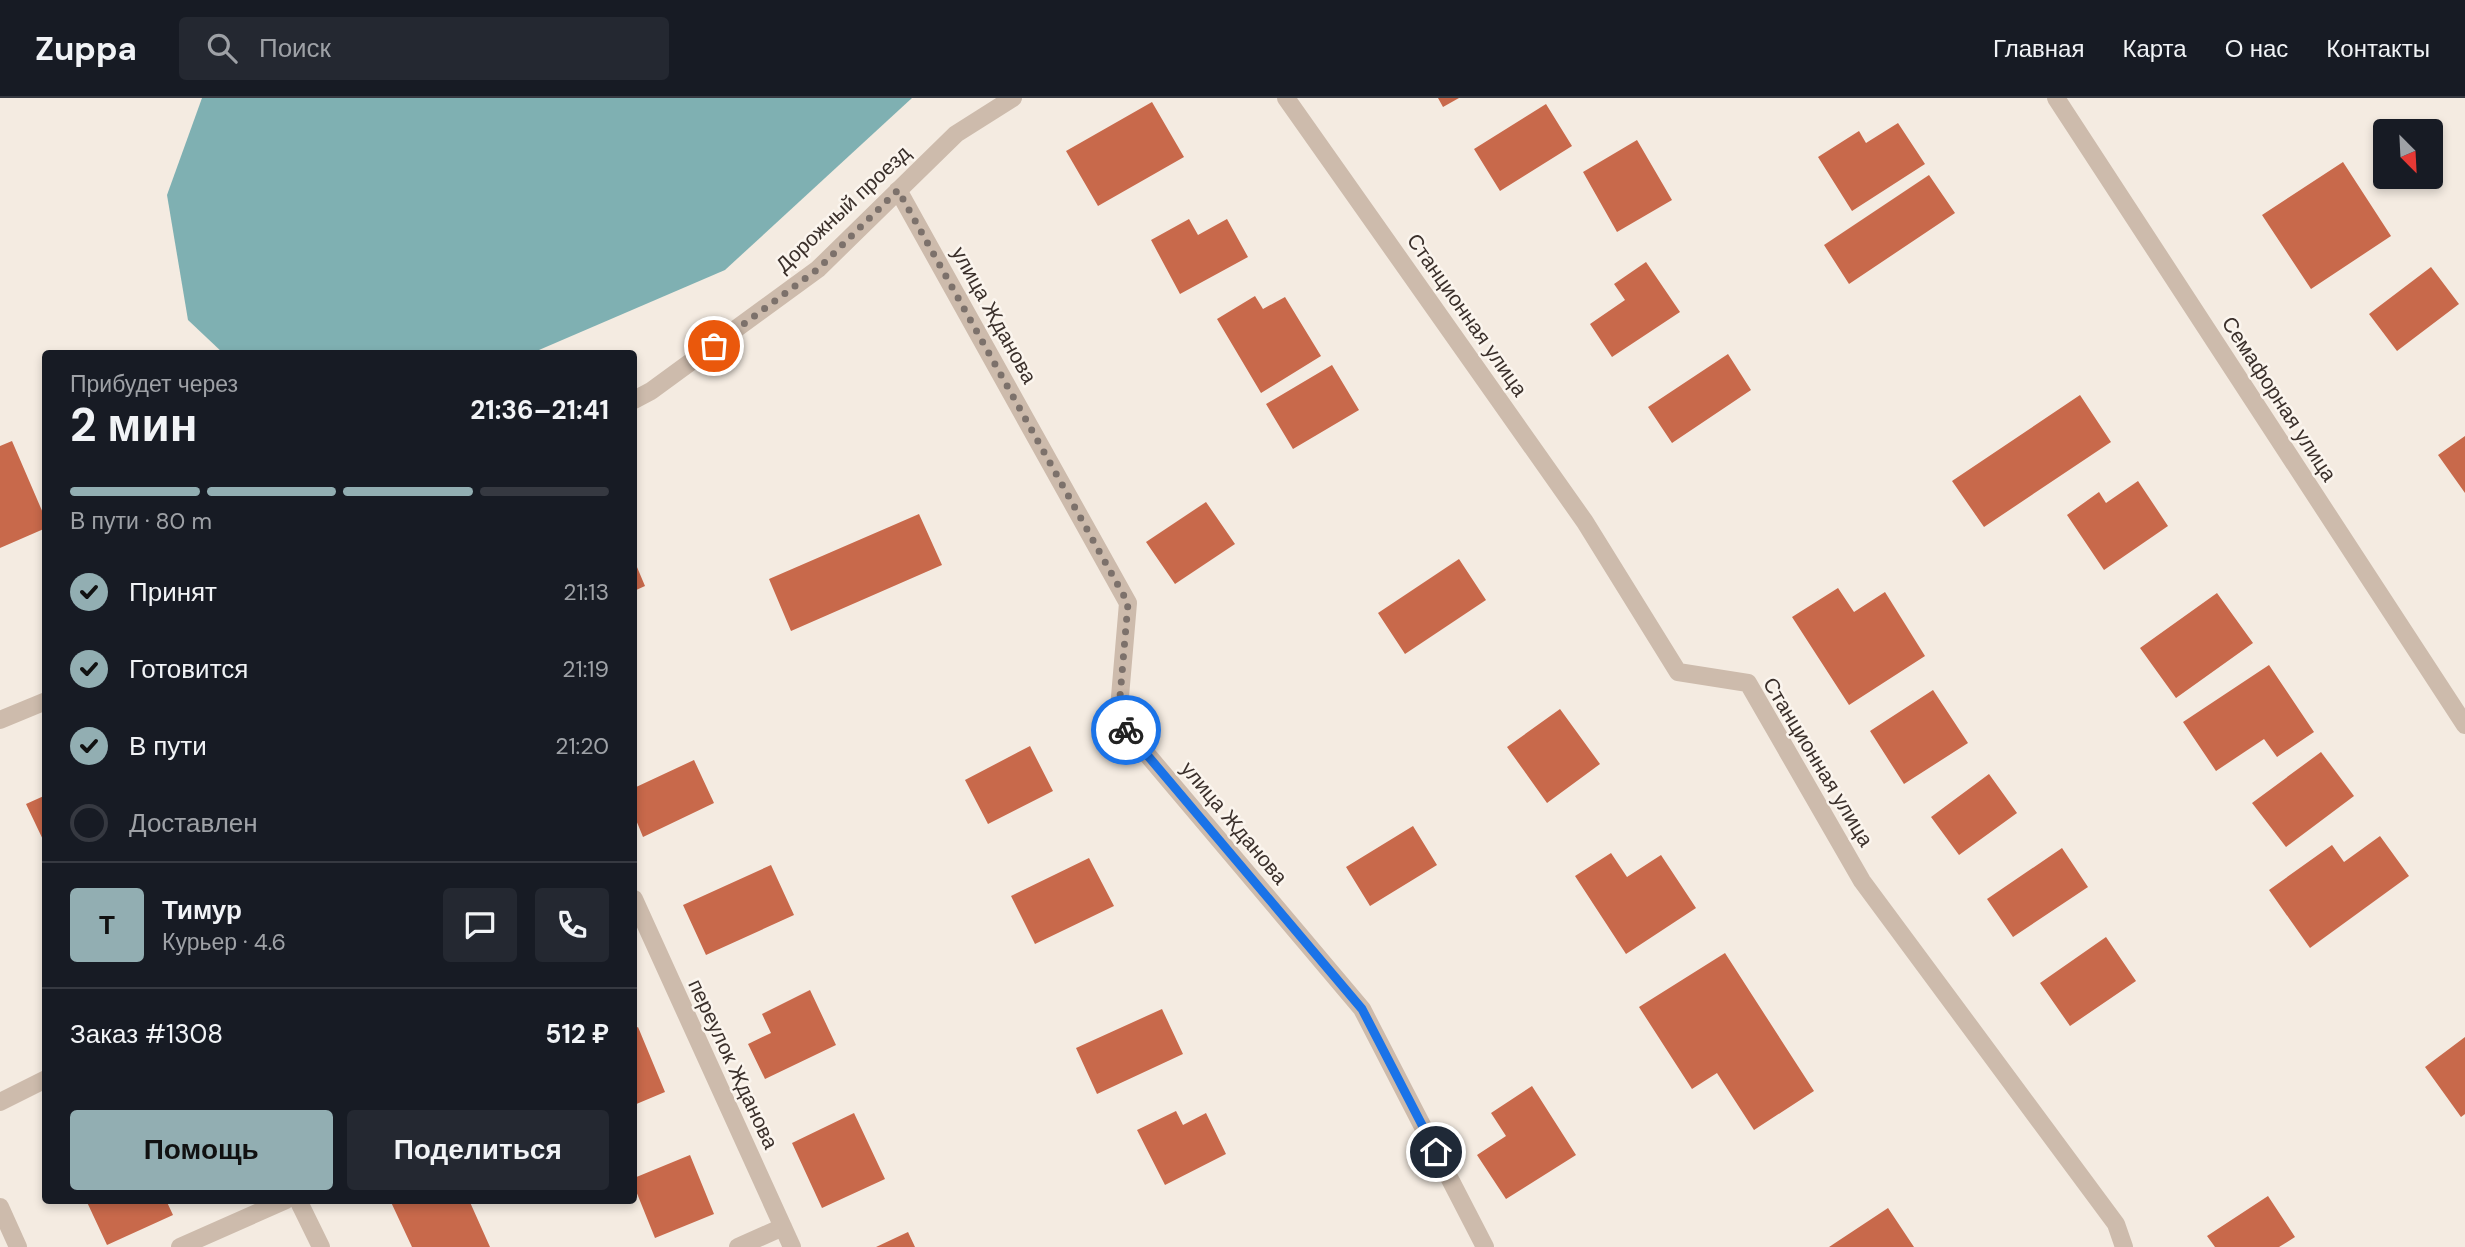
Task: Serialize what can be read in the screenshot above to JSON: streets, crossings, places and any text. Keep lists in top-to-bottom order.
{
  "streets": {
    "street": [
      "Дорожный проезд",
      "улица Жданова",
      "Станционная улица",
      "Семафорная улица",
      "переулок Жданова"
    ]
  },
  "crossings": [
    ["Дорожный проезд", "улица Жданова"]
  ],
  "north": "bottom right",
  "page": {
    "header": "Zuppa",
    "search": "Поиск",
    "nav": [
      "Главная",
      "Карта",
      "О нас",
      "Контакты"
    ],
    "heading": ["2 мин", "Прибудет через", "21:36–21:41"],
    "panel": [
      "Тимур",
      "Курьер · 4.6",
      "Заказ #1308",
      "512 ₽"
    ],
    "bar": "В пути · 80 m",
    "list": [
      ["Принят", "21:13"],
      ["Готовится", "21:19"],
      ["В пути", "21:20"],
      "Доставлен"
    ],
    "round": "Т",
    "buttons": ["Помощь", "Поделиться"]
  }
}
